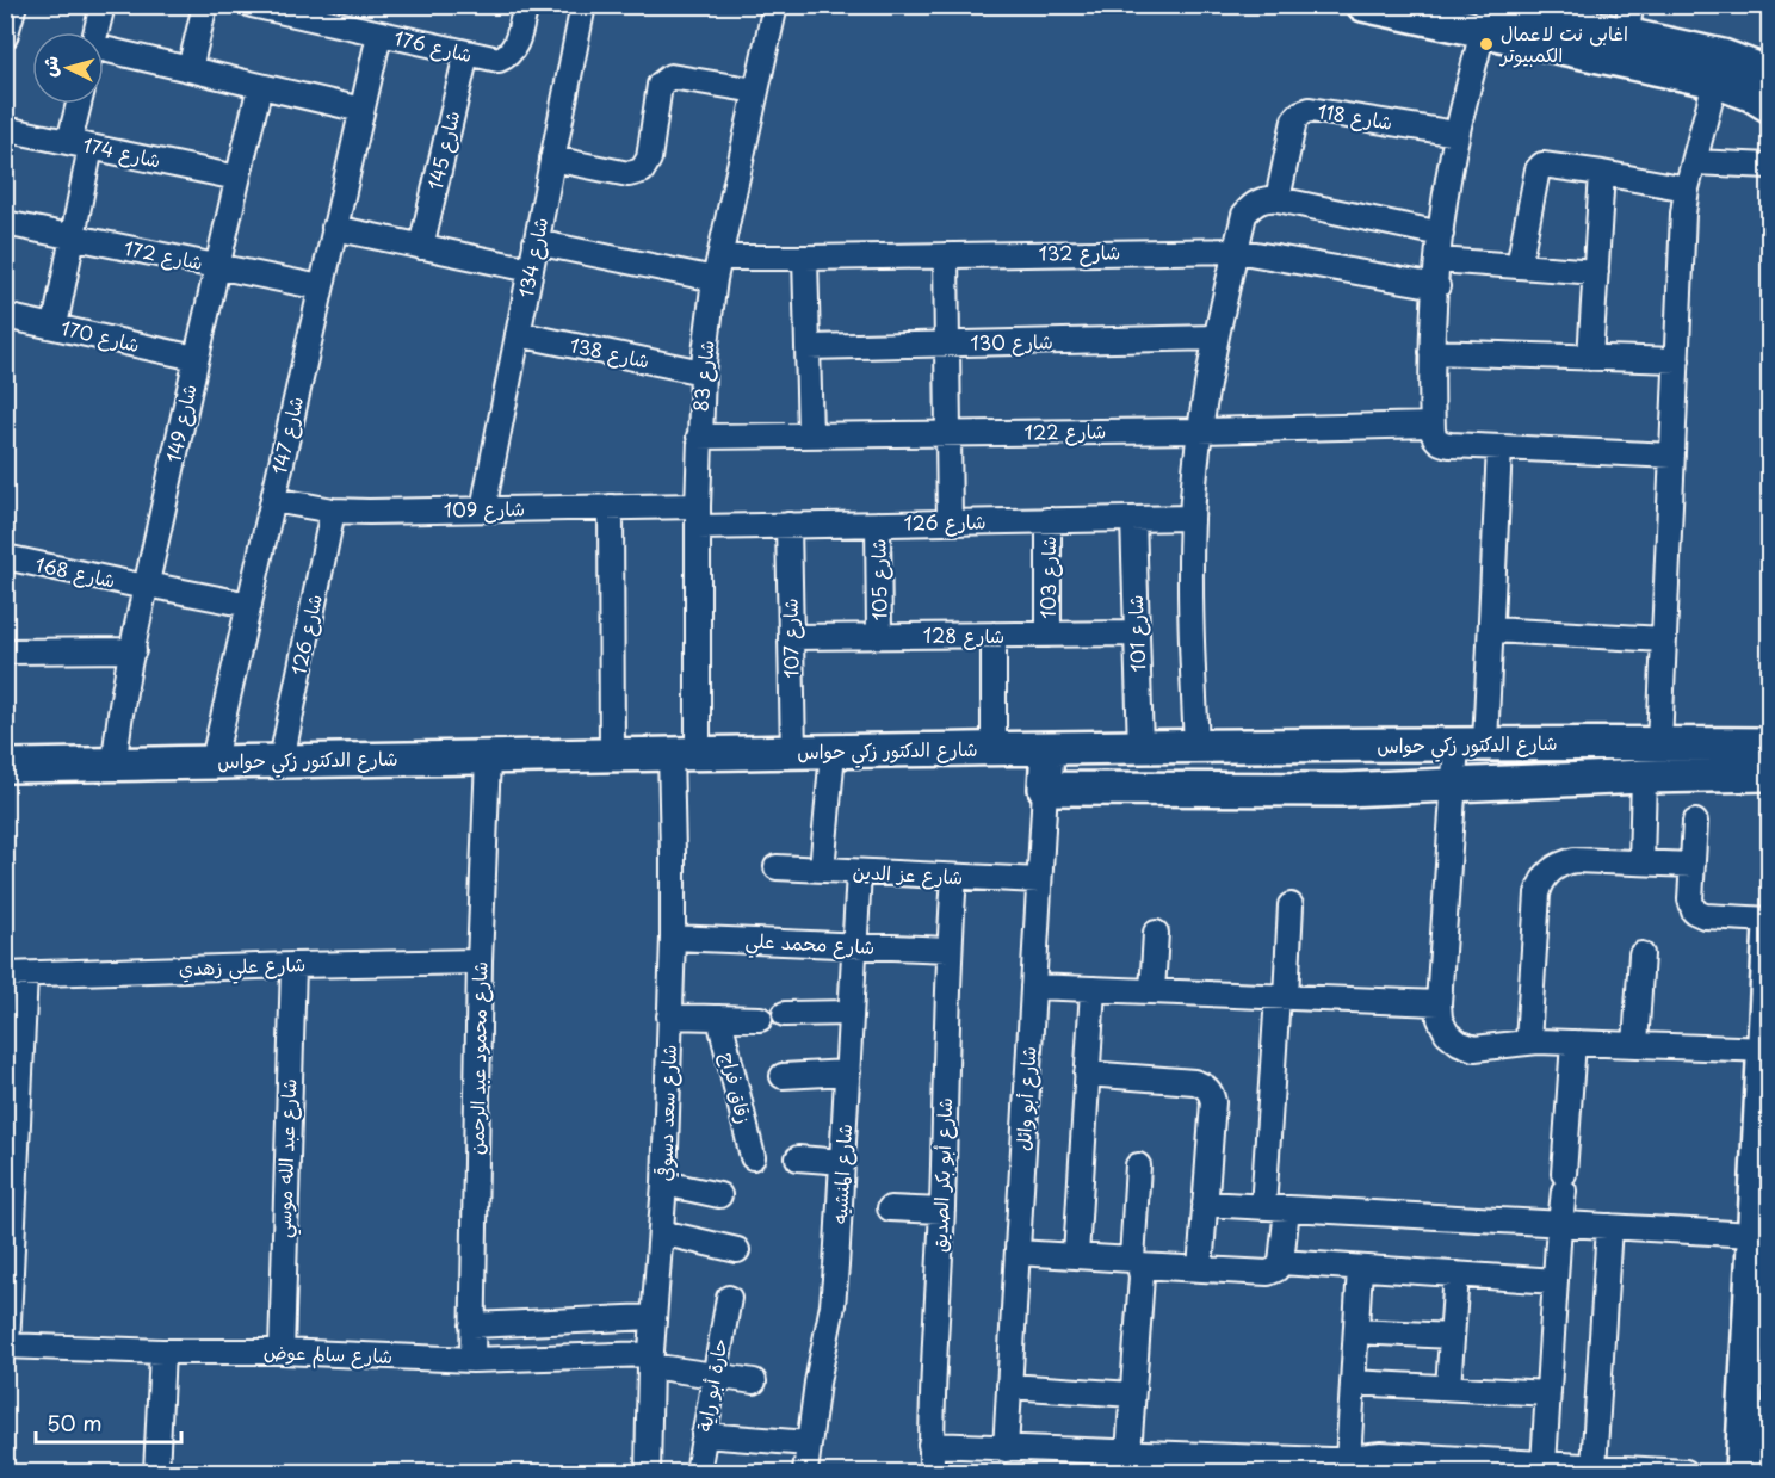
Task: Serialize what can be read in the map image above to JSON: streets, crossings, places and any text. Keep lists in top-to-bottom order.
{
  "streets": {
    "street": [
      "شارع 176",
      "شارع 118",
      "شارع 145",
      "شارع 174",
      "شارع 132",
      "شارع 172",
      "شارع 134",
      "شارع 170",
      "شارع 130",
      "شارع 138",
      "شارع 83",
      "شارع 149",
      "شارع 122",
      "شارع 147",
      "شارع 109",
      "شارع 126",
      "شارع 168",
      "شارع 103",
      "شارع 105",
      "شارع 101",
      "شارع 128",
      "شارع 107",
      "شارع الدكتور زكي حواس",
      "شارع عز الدين",
      "شارع محمد علي",
      "شارع علي زهدي",
      "شارع محمود عبد الرحمن",
      "زقاق فراج",
      "شارع أبو وائل",
      "شارع سعد دسوقي",
      "شارع عبد الله موسي",
      "شارع المنشيه",
      "شارع أبو بكر الصديق",
      "شارع سالم عوض",
      "حارة أبو راية"
    ]
  },
  "crossings": [
    ["شارع 176", "شارع 145"],
    ["شارع 176", "شارع 147"],
    ["شارع 174", "شارع 149"],
    ["شارع 132", "شارع 134"],
    ["شارع 132", "شارع 83"],
    ["شارع 172", "شارع 149"],
    ["شارع 172", "شارع 147"],
    ["شارع 134", "شارع 138"],
    ["شارع 134", "شارع 109"],
    ["شارع 170", "شارع 149"],
    ["شارع 138", "شارع 83"],
    ["شارع 83", "شارع 122"],
    ["شارع 83", "شارع 109"],
    ["شارع 83", "شارع 126"],
    ["شارع 83", "شارع الدكتور زكي حواس"],
    ["شارع 83", "شارع سعد دسوقي"],
    ["شارع 149", "شارع 168"],
    ["شارع 149", "شارع الدكتور زكي حواس"],
    ["شارع 147", "شارع 109"],
    ["شارع 147", "شارع 168"],
    ["شارع 147", "شارع الدكتور زكي حواس"],
    ["شارع 109", "شارع 126"],
    ["شارع 126", "شارع 103"],
    ["شارع 126", "شارع 105"],
    ["شارع 126", "شارع 101"],
    ["شارع 126", "شارع 107"],
    ["شارع 126", "شارع الدكتور زكي حواس"],
    ["شارع 103", "شارع 128"],
    ["شارع 105", "شارع 128"],
    ["شارع 101", "شارع 128"],
    ["شارع 101", "شارع الدكتور زكي حواس"],
    ["شارع 128", "شارع 107"],
    ["شارع 107", "شارع الدكتور زكي حواس"],
    ["شارع الدكتور زكي حواس", "شارع محمود عبد الرحمن"],
    ["شارع الدكتور زكي حواس", "شارع أبو وائل"],
    ["شارع الدكتور زكي حواس", "شارع سعد دسوقي"],
    ["شارع عز الدين", "شارع أبو وائل"],
    ["شارع عز الدين", "شارع المنشيه"],
    ["شارع عز الدين", "شارع أبو بكر الصديق"],
    ["شارع محمد علي", "شارع سعد دسوقي"],
    ["شارع محمد علي", "شارع المنشيه"],
    ["شارع محمد علي", "شارع أبو بكر الصديق"],
    ["شارع علي زهدي", "شارع محمود عبد الرحمن"],
    ["شارع علي زهدي", "شارع عبد الله موسي"],
    ["شارع محمود عبد الرحمن", "شارع سالم عوض"],
    ["شارع سعد دسوقي", "شارع سالم عوض"],
    ["شارع عبد الله موسي", "شارع سالم عوض"],
    ["شارع سالم عوض", "حارة أبو راية"]
  ],
  "places": ["اغابى نت لاعمال الكمبيوتر"],
  "scale_bar": "50 m",
  "north": "left"
}
